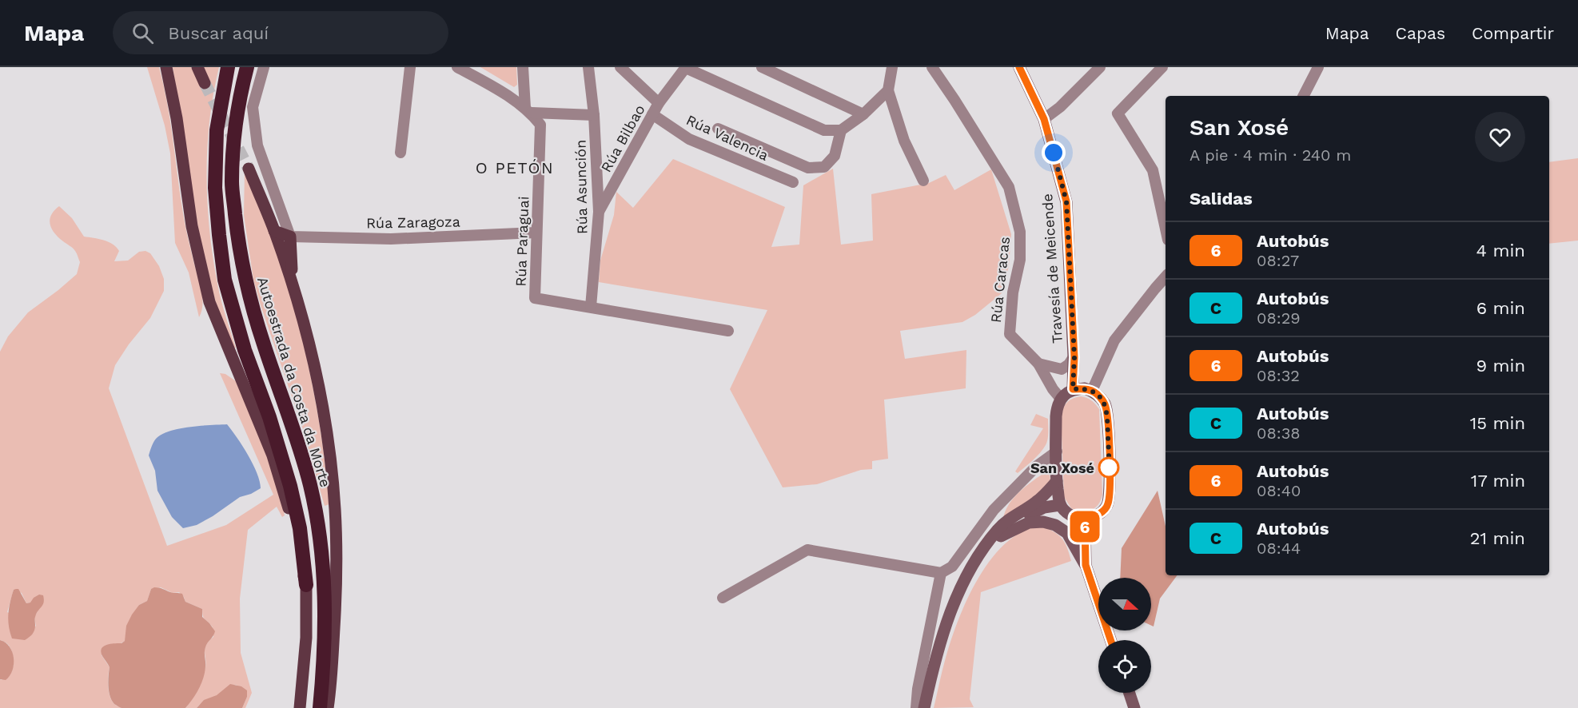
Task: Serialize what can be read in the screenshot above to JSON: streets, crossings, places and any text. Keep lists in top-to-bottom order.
{
  "streets": {
    "highway": ["Autoestrada da Costa da Morte"],
    "main road": ["Travesía de Meicende"],
    "street": [
      "Rúa Valencia",
      "Rúa Bilbao",
      "Rúa Asunción",
      "Rúa Zaragoza",
      "Rúa Paraguai",
      "Rúa Caracas"
    ]
  },
  "crossings": [
    ["Rúa Valencia", "Rúa Bilbao"],
    ["Rúa Bilbao", "Rúa Asunción"],
    ["Rúa Asunción", "Rúa Paraguai"],
    ["Rúa Zaragoza", "Rúa Paraguai"]
  ],
  "districts": ["O PETÓN"],
  "places": ["San Xosé"],
  "lines": ["bus line 6"],
  "north": "right",
  "page": {
    "header": "Mapa",
    "search": "Buscar aquí",
    "nav": ["Mapa", "Capas", "Compartir"],
    "on_map": "6",
    "heading": [
      ["San Xosé", "A pie · 4 min · 240 m"],
      "Salidas"
    ],
    "list": [
      {
        "mark": "6",
        "name": "Autobús",
        "note": "08:27",
        "value": "4 min"
      },
      {
        "mark": "C",
        "name": "Autobús",
        "note": "08:29",
        "value": "6 min"
      },
      {
        "mark": "6",
        "name": "Autobús",
        "note": "08:32",
        "value": "9 min"
      },
      {
        "mark": "C",
        "name": "Autobús",
        "note": "08:38",
        "value": "15 min"
      },
      {
        "mark": "6",
        "name": "Autobús",
        "note": "08:40",
        "value": "17 min"
      },
      {
        "mark": "C",
        "name": "Autobús",
        "note": "08:44",
        "value": "21 min"
      }
    ]
  }
}
